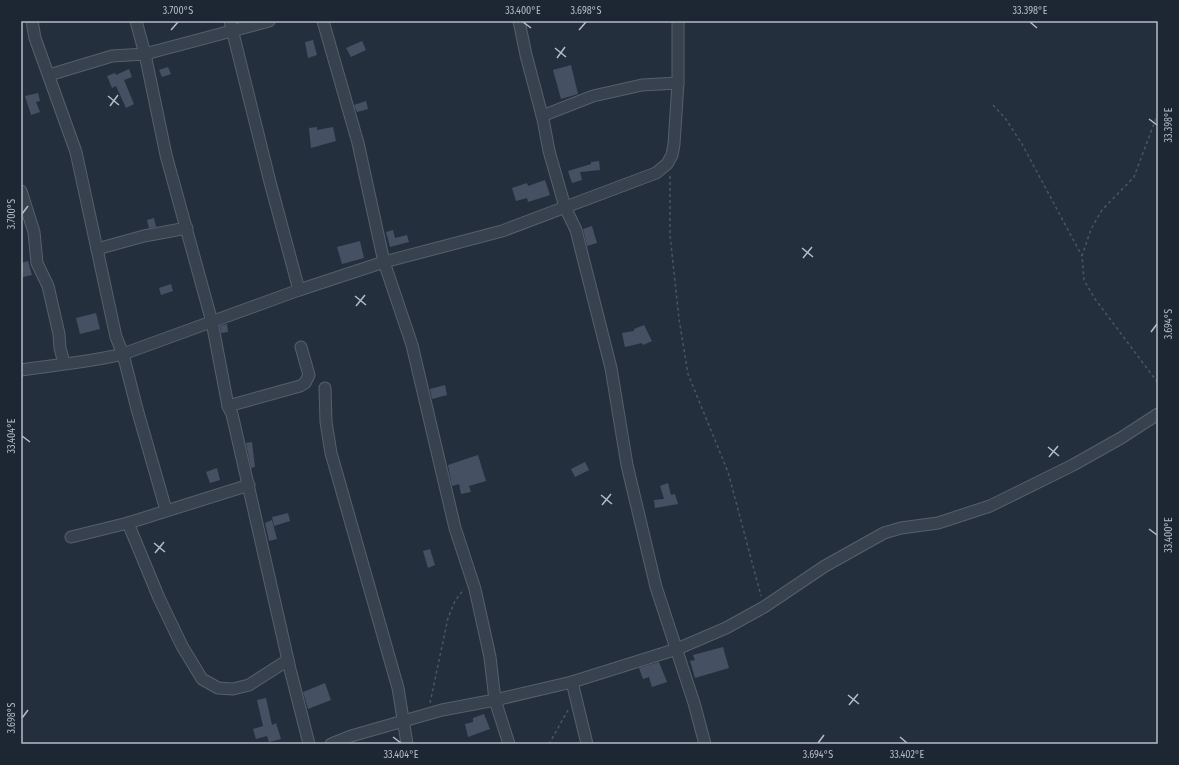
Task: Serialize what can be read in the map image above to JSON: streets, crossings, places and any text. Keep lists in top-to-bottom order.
{
  "coordinates": [
    "3.700°S",
    "33.400°E",
    "3.698°S",
    "33.398°E",
    "3.694°S",
    "33.404°E",
    "33.402°E"
  ]
}
